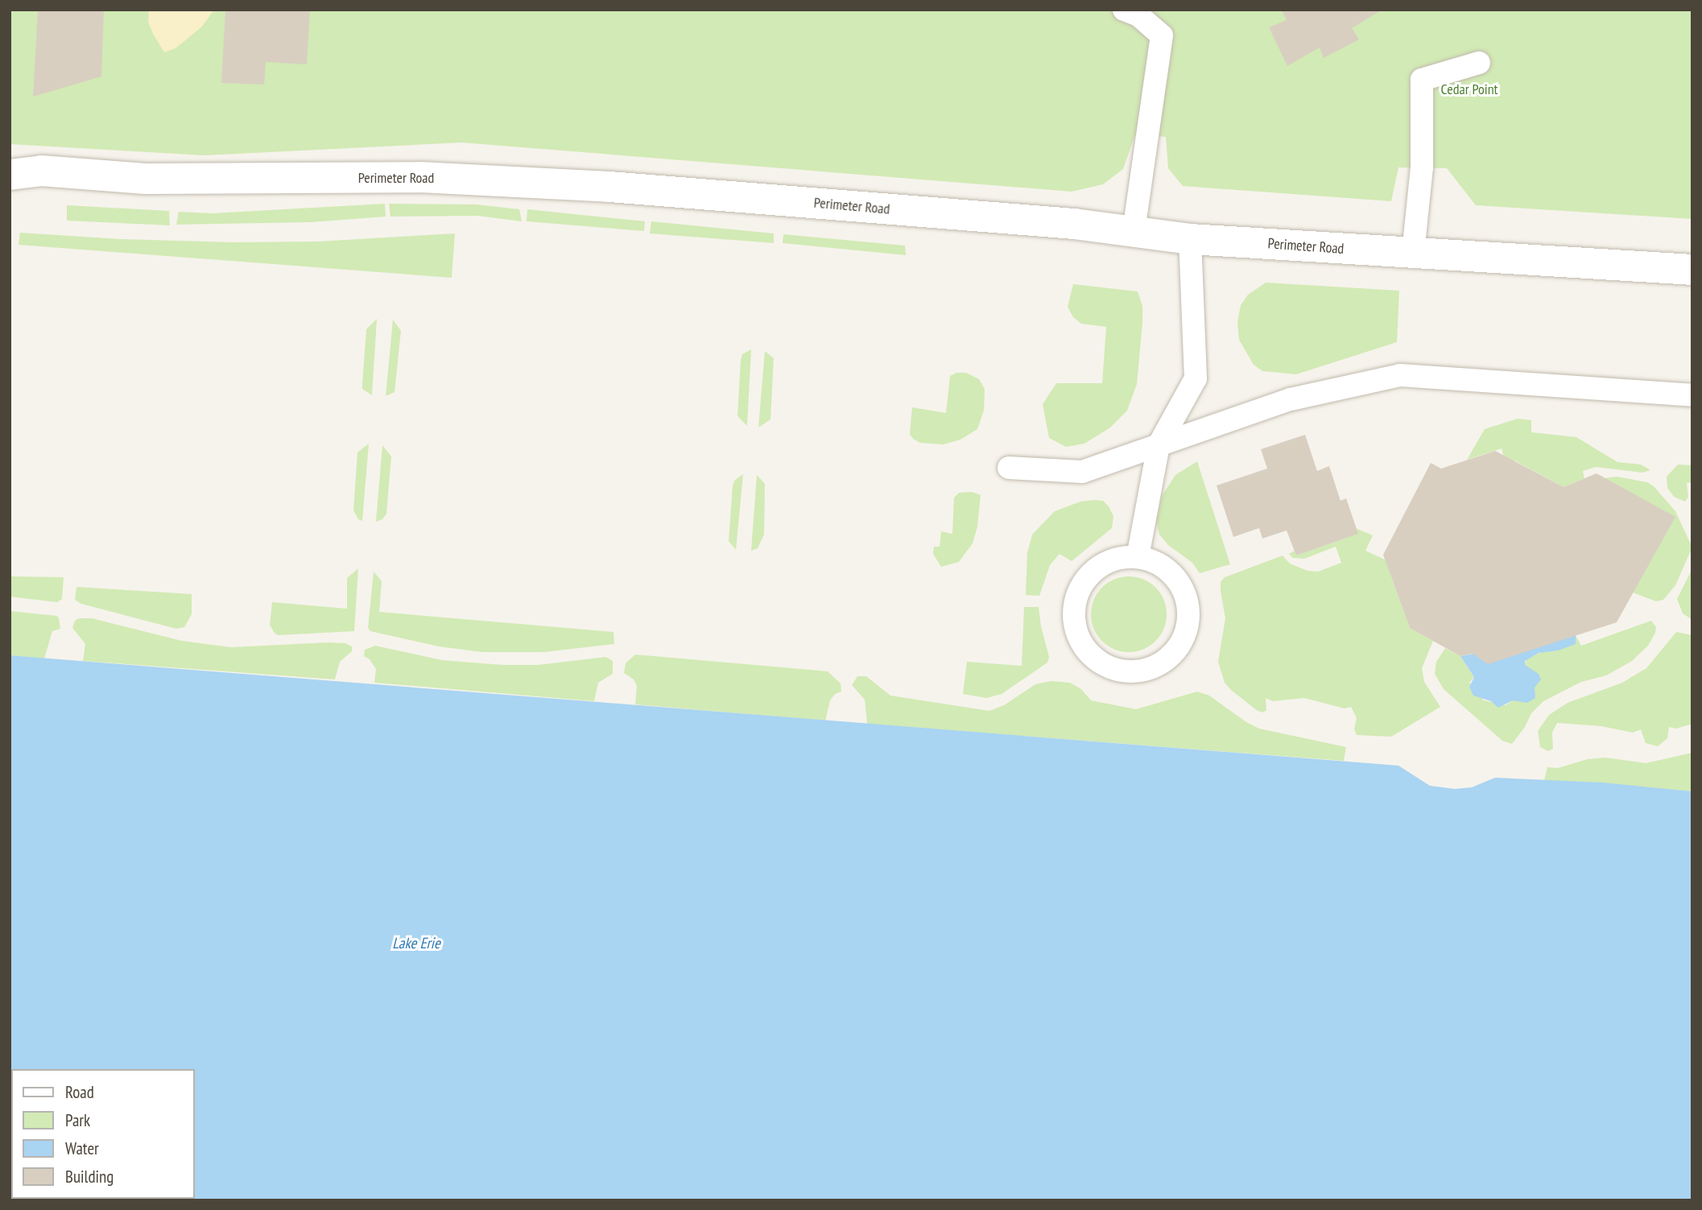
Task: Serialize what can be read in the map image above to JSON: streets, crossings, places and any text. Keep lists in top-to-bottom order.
{
  "streets": {
    "street": ["Perimeter Road"]
  },
  "water": ["Lake Erie"],
  "parks": ["Cedar Point"],
  "legend": [
    "Road",
    "Park",
    "Water",
    "Building"
  ]
}
